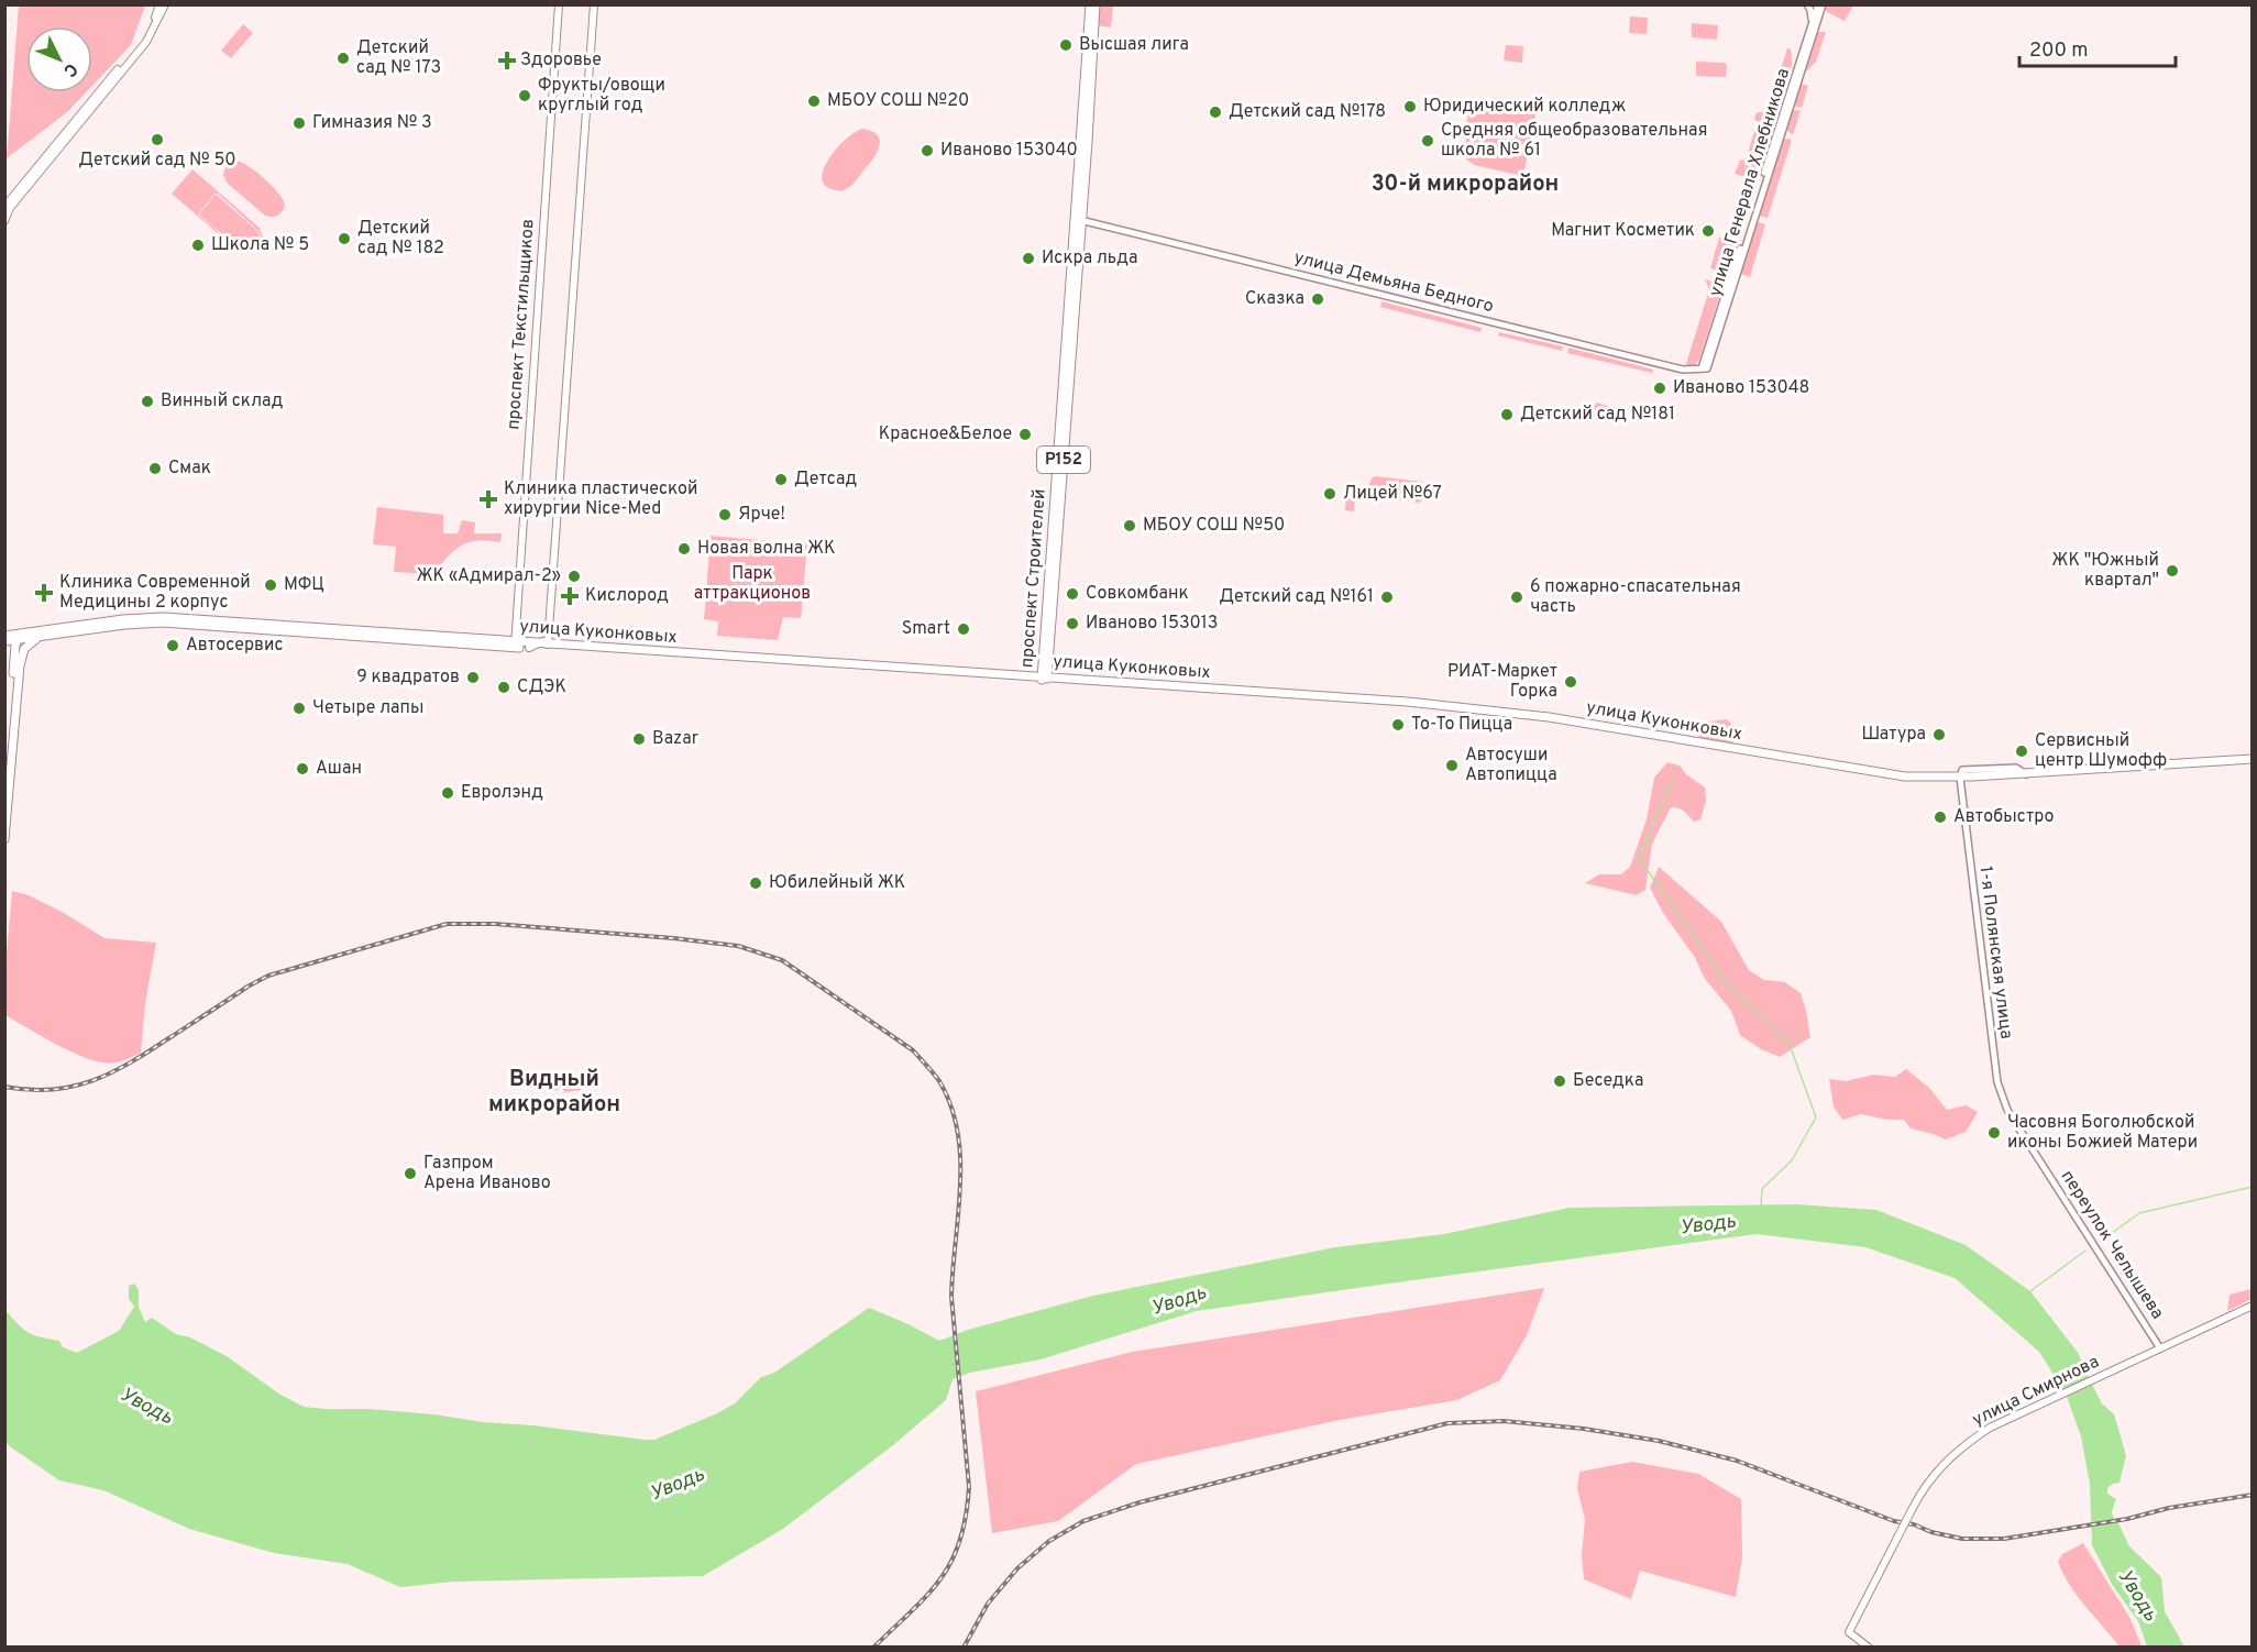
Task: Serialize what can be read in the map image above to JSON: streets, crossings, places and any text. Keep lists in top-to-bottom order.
{
  "streets": {
    "main road": [
      "проспект Текстильщиков",
      "Р152",
      "проспект Строителей",
      "улица Куконковых",
      "улица Смирнова"
    ],
    "street": [
      "улица Генерала Хлебникова",
      "улица Демьяна Бедного",
      "1-я Полянская улица",
      "переулок Челышева"
    ]
  },
  "crossings": [
    ["улица Генерала Хлебникова", "улица Демьяна Бедного"],
    ["улица Демьяна Бедного", "проспект Строителей"],
    ["проспект Текстильщиков", "улица Куконковых"],
    ["проспект Строителей", "улица Куконковых"],
    ["улица Куконковых", "1-я Полянская улица"],
    ["1-я Полянская улица", "переулок Челышева"],
    ["переулок Челышева", "улица Смирнова"]
  ],
  "districts": ["30-й микрорайон", "Видный микрорайон"],
  "water": ["Уводь"],
  "parks": ["Парк аттракционов"],
  "places": {
    "other": [
      "Высшая лига",
      "Детский сад № 173",
      "Фрукты/овощи круглый год",
      "МБОУ СОШ №20",
      "Юридический колледж",
      "Детский сад №178",
      "Гимназия № 3",
      "Детский сад № 50",
      "Средняя общеобразовательная школа № 61",
      "Иваново 153040",
      "Магнит Косметик",
      "Детский сад № 182",
      "Школа № 5",
      "Искра льда",
      "Сказка",
      "Иваново 153048",
      "Винный склад",
      "Детский сад №181",
      "Красное&Белое",
      "Смак",
      "Детсад",
      "Лицей №67",
      "Ярче!",
      "МБОУ СОШ №50",
      "Новая волна ЖК",
      "ЖК \"Южный квартал\"",
      "ЖК «Адмирал-2»",
      "МФЦ",
      "Совкомбанк",
      "Детский сад №161",
      "6 пожарно-спасательная часть",
      "Иваново 153013",
      "Smart",
      "Автосервис",
      "9 квадратов",
      "РИАТ-Маркет Горка",
      "СДЭК",
      "Четыре лапы",
      "То-То Пицца",
      "Шатура",
      "Bazar",
      "Сервисный центр Шумофф",
      "Автосуши Автопицца",
      "Ашан",
      "Евролэнд",
      "Автобыстро",
      "Юбилейный ЖК",
      "Беседка",
      "Часовня Боголюбской иконы Божией Матери",
      "Газпром Арена Иваново"
    ],
    "health": [
      "Здоровье",
      "Клиника пластической хирургии Nice-Med",
      "Клиника Современной Медицины 2 корпус",
      "Кислород"
    ]
  },
  "scale_bar": "200 m",
  "north": "bottom right"
}
